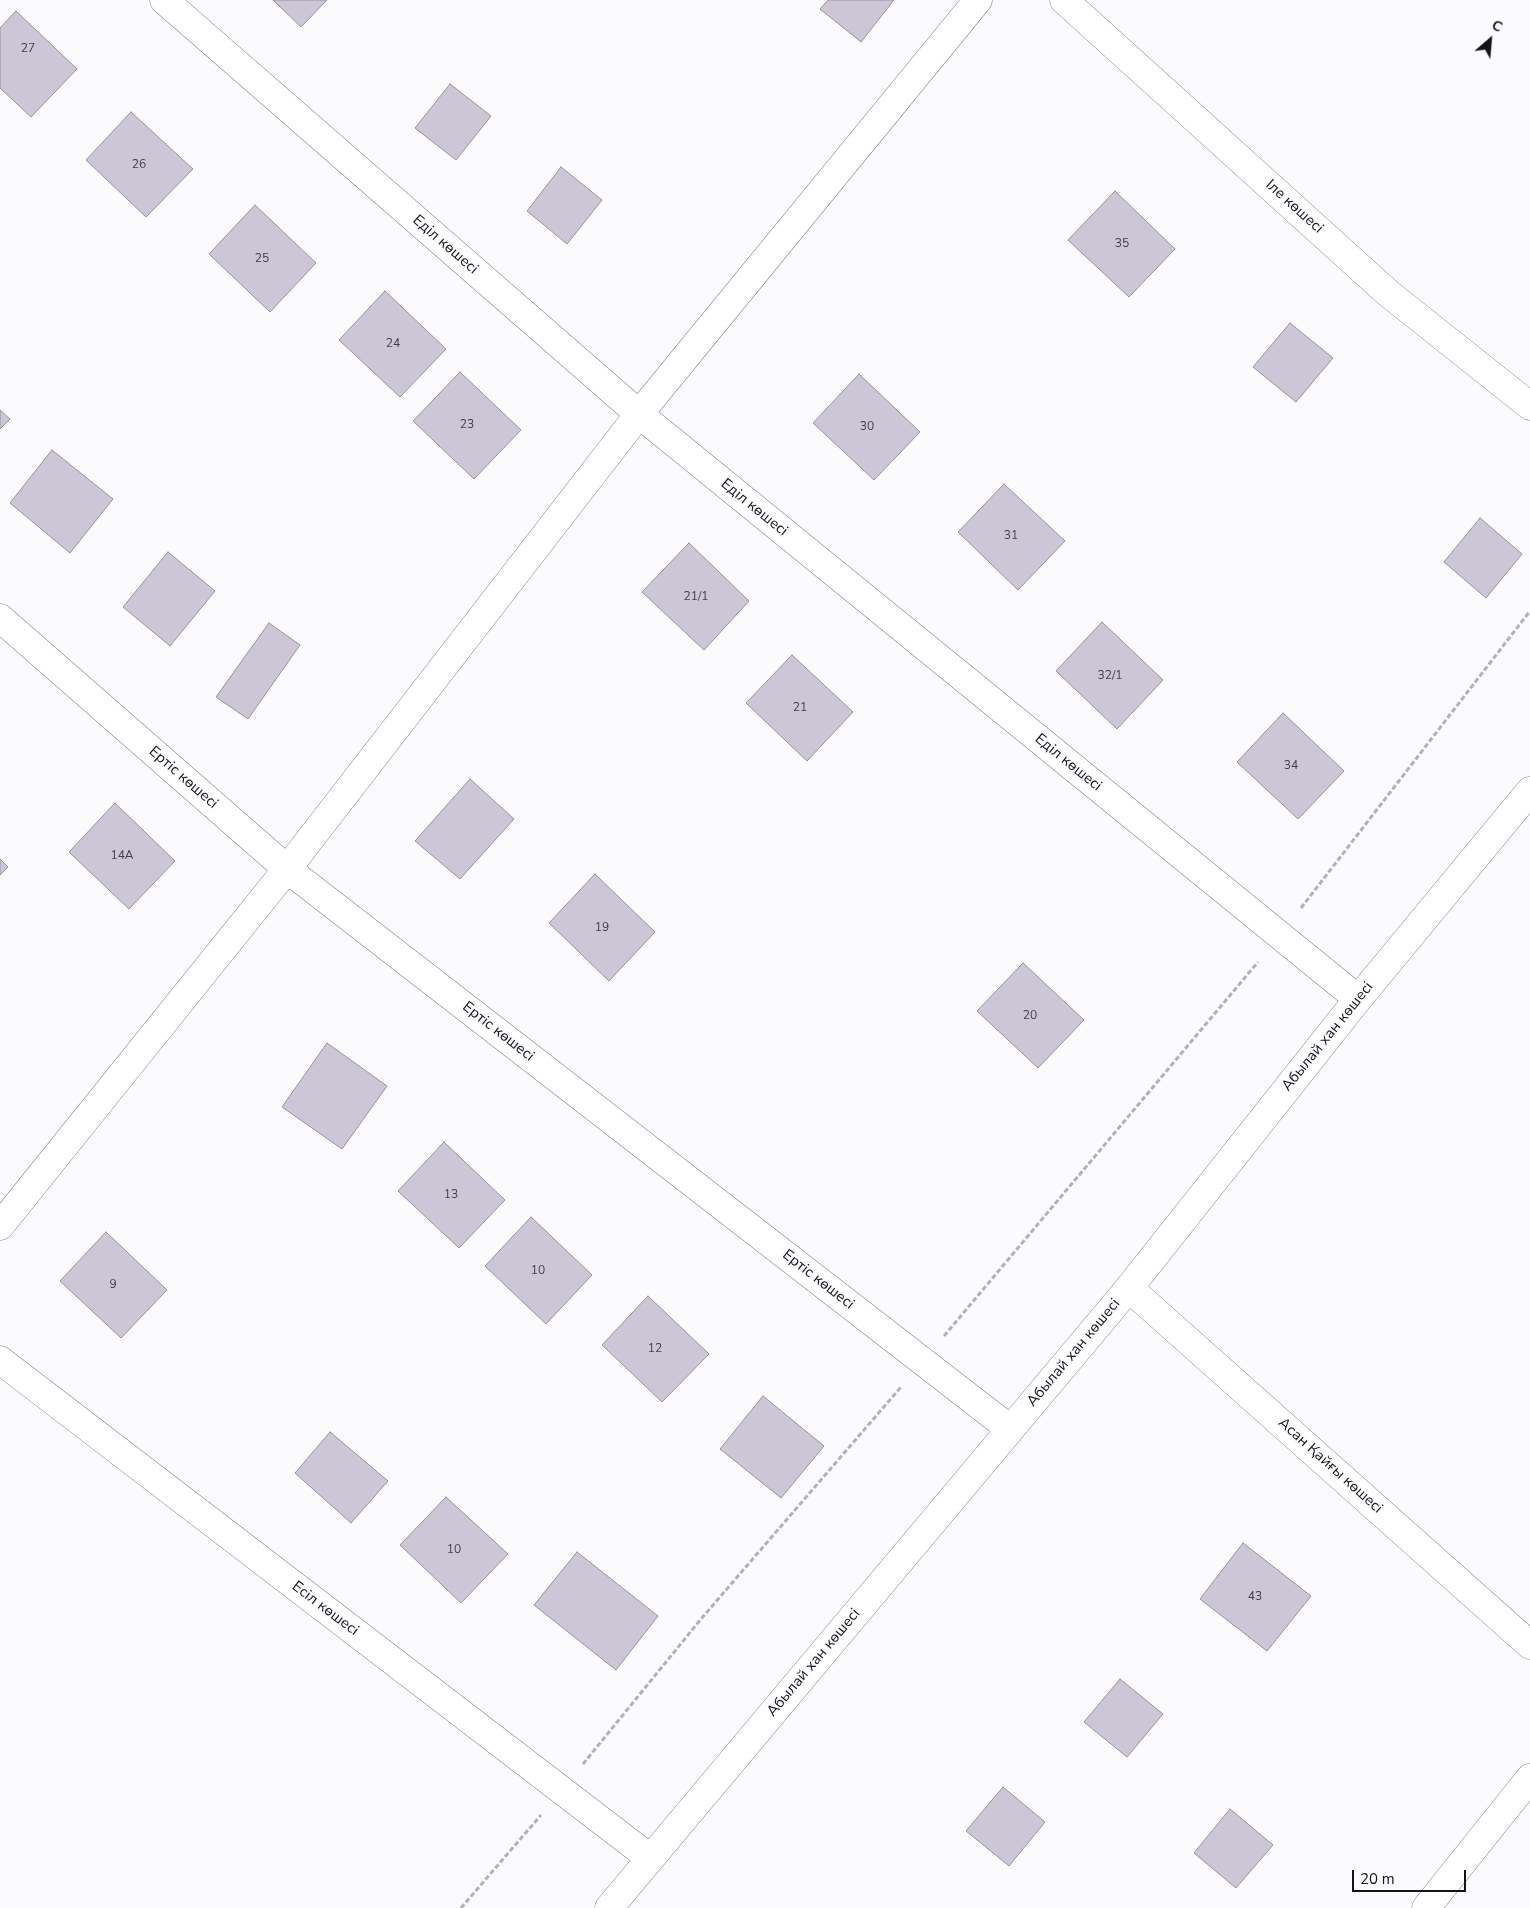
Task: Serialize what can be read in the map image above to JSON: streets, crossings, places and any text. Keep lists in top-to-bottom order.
{
  "streets": {
    "street": [
      "Іле көшесі",
      "Еділ көшесі",
      "Ертіс көшесі",
      "Абылай хан көшесі",
      "Асан Қайғы көшесі",
      "Есіл көшесі"
    ]
  },
  "crossings": [
    ["Еділ көшесі", "Абылай хан көшесі"],
    ["Ертіс көшесі", "Абылай хан көшесі"],
    ["Абылай хан көшесі", "Асан Қайғы көшесі"],
    ["Абылай хан көшесі", "Есіл көшесі"]
  ],
  "house_numbers": [
    "27",
    "26",
    "35",
    "25",
    "24",
    "23",
    "30",
    "31",
    "21/1",
    "32/1",
    "21",
    "34",
    "14А",
    "19",
    "20",
    "13",
    "10",
    "9",
    "12",
    "10",
    "43"
  ],
  "scale_bar": "20 m",
  "north": "top right"
}
